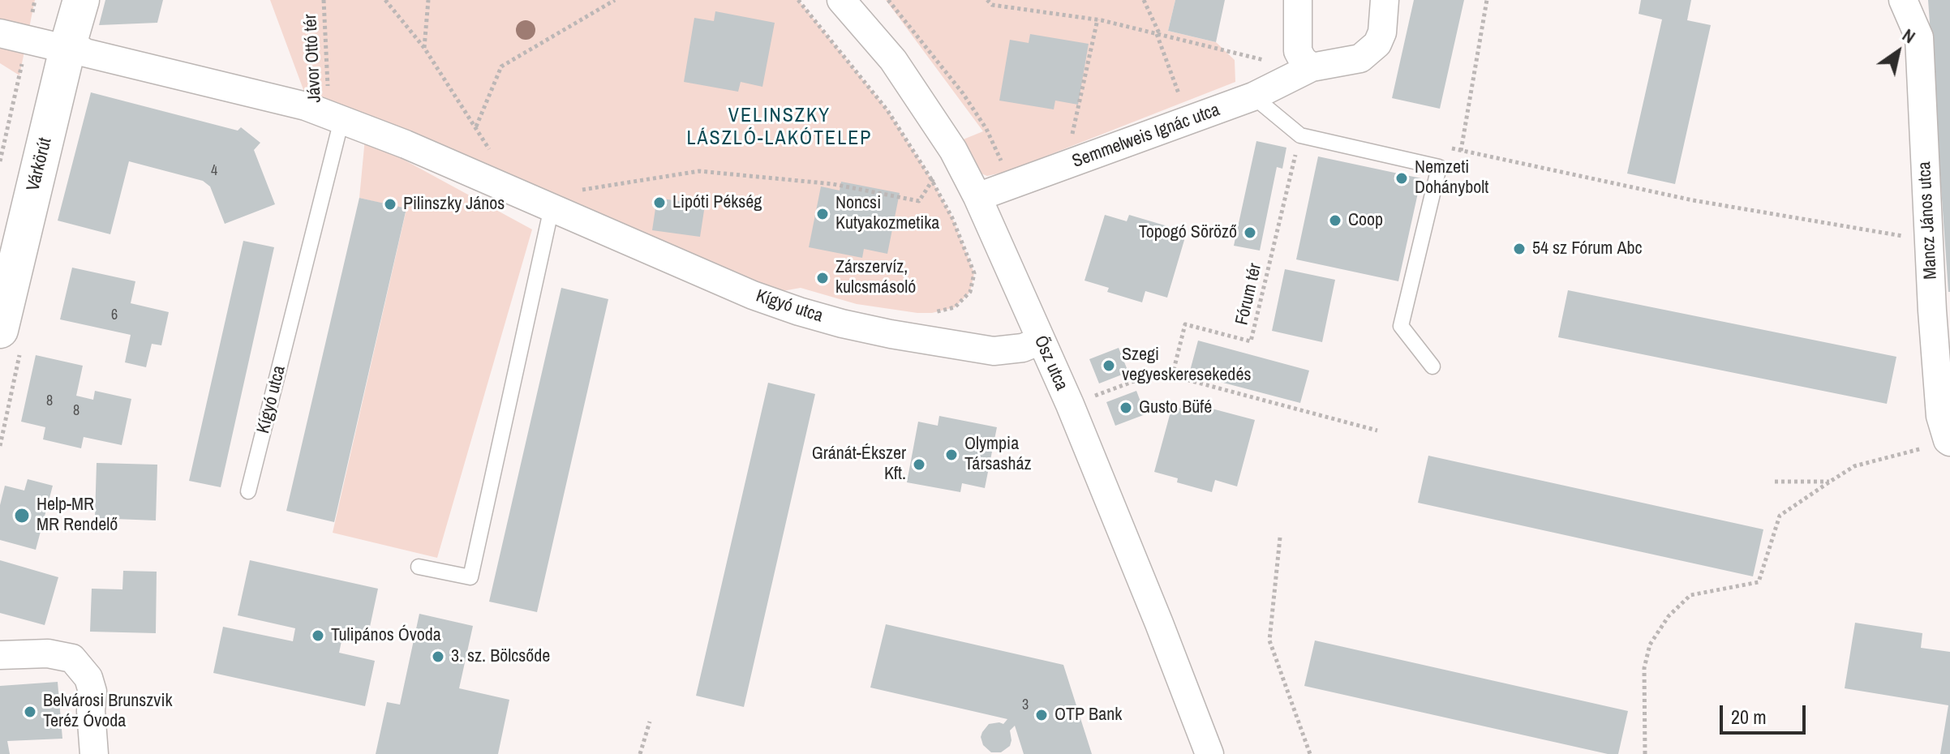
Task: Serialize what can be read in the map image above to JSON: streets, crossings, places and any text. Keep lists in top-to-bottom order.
{
  "streets": {
    "street": [
      "Semmelweis Ignác utca",
      "Várkörút",
      "Mancz János utca",
      "Kígyó utca",
      "Ősz utca"
    ],
    "path": ["Jávor Ottó tér", "Fórum tér"]
  },
  "crossings": [
    ["Jávor Ottó tér", "Kígyó utca"],
    ["Semmelweis Ignác utca", "Ősz utca"],
    ["Várkörút", "Kígyó utca"],
    ["Kígyó utca", "Ősz utca"]
  ],
  "districts": ["VELINSZKY LÁSZLÓ-LAKÓTELEP"],
  "places": [
    "Nemzeti Dohánybolt",
    "Lipóti Pékség",
    "Pilinszky János",
    "Noncsi Kutyakozmetika",
    "Coop",
    "Topogó Söröző",
    "54 sz Fórum Abc",
    "Zárszervíz, kulcsmásoló",
    "Szegi vegyeskeresekedés",
    "Gusto Büfé",
    "Olympia Társasház",
    "Gránát-Ékszer Kft.",
    "Help-MR MR Rendelő",
    "Tulipános Óvoda",
    "3. sz. Bölcsőde",
    "Belvárosi Brunszvik Teréz Óvoda",
    "OTP Bank"
  ],
  "house_numbers": [
    "4",
    "6",
    "8",
    "8",
    "3"
  ],
  "scale_bar": "20 m",
  "north": "top right"
}
